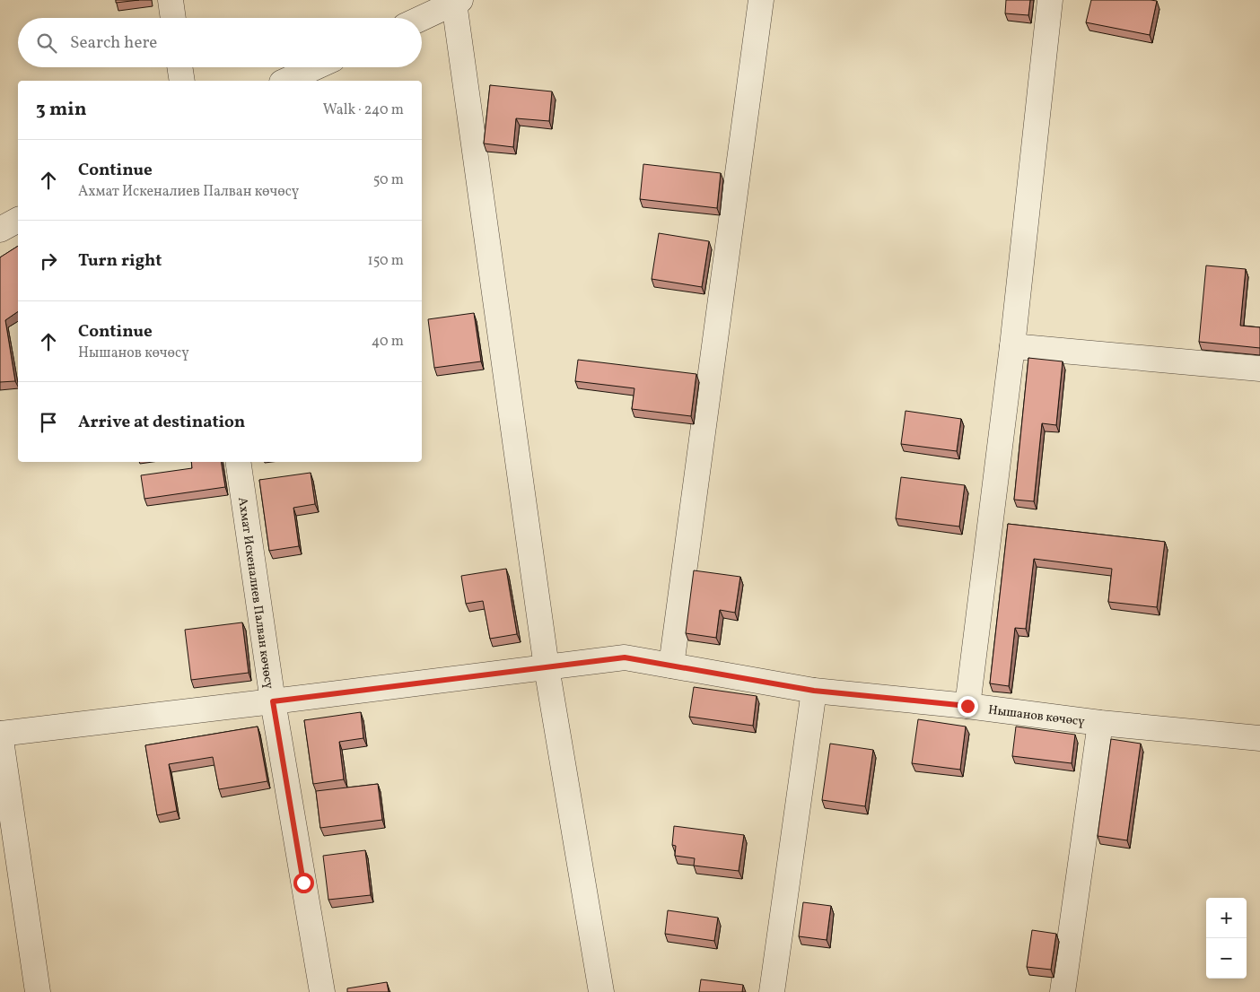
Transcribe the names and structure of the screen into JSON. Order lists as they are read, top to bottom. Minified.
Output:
{"streets":{"street":["Ахмат Искеналиев Палван көчөсү","Нышанов көчөсү"]},"crossings":[["Ахмат Искеналиев Палван көчөсү","Нышанов көчөсү"]],"page":{"search":"Search here","heading":["3 min","Walk · 240 m"],"list":[["Continue","Ахмат Искеналиев Палван көчөсү","50 m"],["Turn right","150 m"],["Continue","Нышанов көчөсү","40 m"],"Arrive at destination"],"map_buttons":["+","−"]}}
